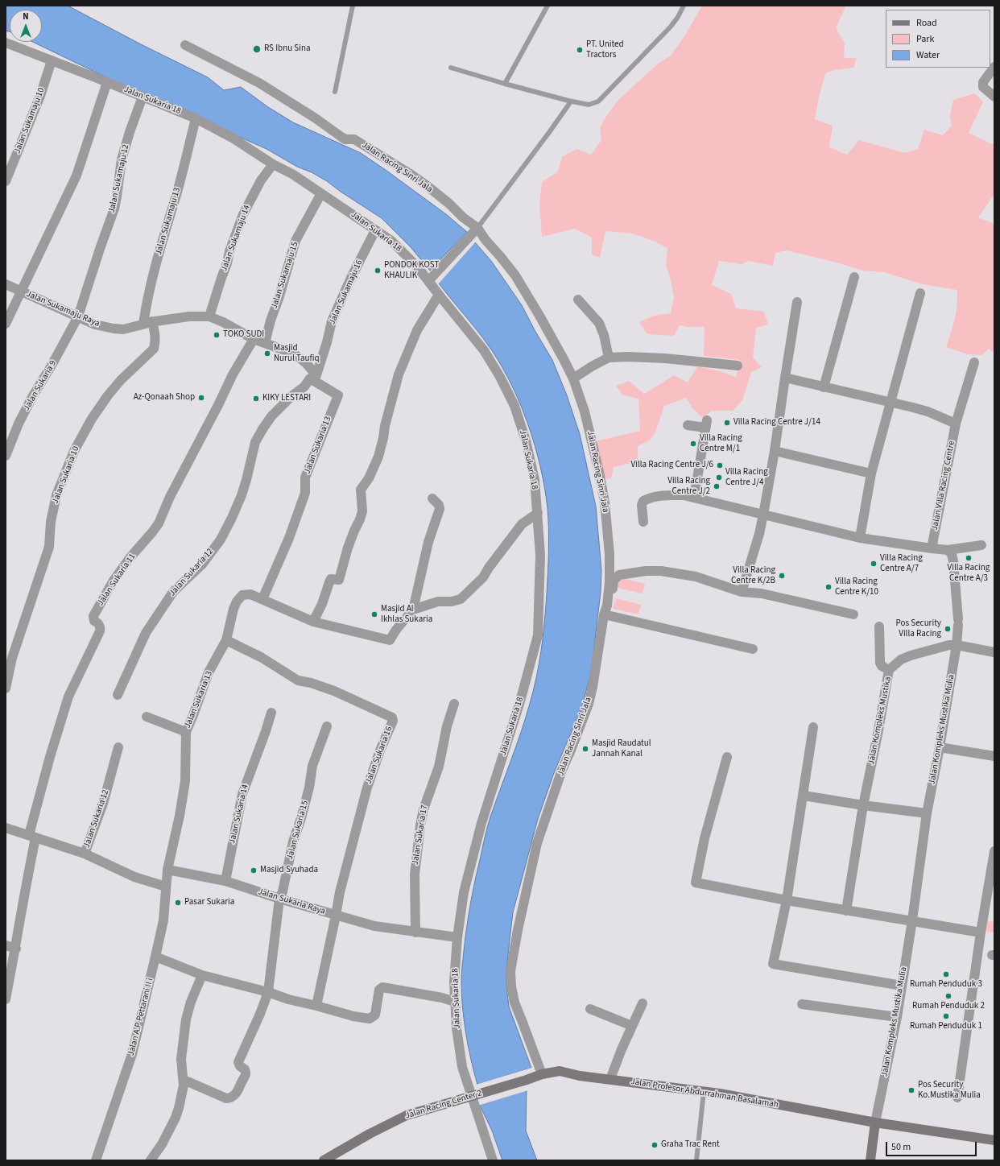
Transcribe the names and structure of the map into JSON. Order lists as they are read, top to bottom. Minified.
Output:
{"streets":{"street":["Jalan Sukaria 18","Jalan Sukamaju 10","Jalan Racing Sinri Jala","Jalan Sukamaju 12","Jalan Sukamaju 13","Jalan Sukamaju 14","Jalan Sukamaju 15","Jalan Sukamaju 16","Jalan Sukamaju Raya","Jalan Sukaria 9","Jalan Sukaria 13","Jalan Sukaria 10","Jalan Villa Racing Centre","Jalan Sukaria 12","Jalan Sukaria 11","Jalan Kompleks Mustika","Jalan Kompleks Mustika Mulia","Jalan Sukaria 16","Jalan Sukaria 14","Jalan Sukaria 15","Jalan Sukaria 17","Jalan Sukaria Raya","Jalan A.P Pettarani II i","Jalan Profesor Abdurrahman Basalamah","Jalan Racing Center 2"]},"crossings":[["Jalan Sukaria 18","Jalan Sukamaju 10"],["Jalan Sukaria 18","Jalan Sukamaju 12"],["Jalan Sukaria 18","Jalan Sukamaju 13"],["Jalan Sukaria 18","Jalan Sukamaju 14"],["Jalan Sukaria 18","Jalan Sukamaju 15"],["Jalan Sukaria 18","Jalan Sukamaju 16"],["Jalan Sukaria 18","Jalan Sukaria Raya"],["Jalan Sukaria 18","Jalan Racing Center 2"],["Jalan Racing Sinri Jala","Jalan Profesor Abdurrahman Basalamah"],["Jalan Racing Sinri Jala","Jalan Racing Center 2"],["Jalan Sukamaju 12","Jalan Sukamaju Raya"],["Jalan Sukamaju 12","Jalan Sukaria 9"],["Jalan Sukamaju 13","Jalan Sukamaju Raya"],["Jalan Sukamaju 13","Jalan Sukaria 10"],["Jalan Sukamaju 14","Jalan Sukamaju Raya"],["Jalan Sukamaju 15","Jalan Sukamaju Raya"],["Jalan Sukamaju 16","Jalan Sukamaju Raya"],["Jalan Sukamaju 16","Jalan Sukaria 13"],["Jalan Sukamaju 16","Jalan Sukaria 12"],["Jalan Sukamaju Raya","Jalan Sukaria 9"],["Jalan Sukamaju Raya","Jalan Sukaria 13"],["Jalan Sukamaju Raya","Jalan Sukaria 10"],["Jalan Sukamaju Raya","Jalan Sukaria 12"],["Jalan Sukamaju Raya","Jalan Sukaria 11"],["Jalan Sukaria 13","Jalan Sukaria 12"],["Jalan Sukaria 13","Jalan Sukaria 16"],["Jalan Sukaria 13","Jalan Sukaria Raya"],["Jalan Sukaria 13","Jalan A.P Pettarani II i"],["Jalan Kompleks Mustika","Jalan Kompleks Mustika Mulia"],["Jalan Kompleks Mustika Mulia","Jalan Profesor Abdurrahman Basalamah"],["Jalan Sukaria 16","Jalan Sukaria Raya"],["Jalan Sukaria 14","Jalan Sukaria Raya"],["Jalan Sukaria 15","Jalan Sukaria Raya"],["Jalan Sukaria 17","Jalan Sukaria Raya"],["Jalan Sukaria Raya","Jalan A.P Pettarani II i"],["Jalan Profesor Abdurrahman Basalamah","Jalan Racing Center 2"]],"places":["RS Ibnu Sina","PT. United Tractors","PONDOK KOST KHAULIK","TOKO SUDI","Masjid Nurul Taufiq","Az-Qonaah Shop","KIKY LESTARI","Villa Racing Centre J/14","Villa Racing Centre M/1","Villa Racing Centre J/6","Villa Racing Centre J/4","Villa Racing Centre J/2","Villa Racing Centre A/3","Villa Racing Centre A/7","Villa Racing Centre K/2B","Villa Racing Centre K/10","Masjid Al Ikhlas Sukaria","Pos Security Villa Racing","Masjid Raudatul Jannah Kanal","Masjid Syuhada","Pasar Sukaria","Rumah Penduduk 3","Rumah Penduduk 2","Rumah Penduduk 1","Pos Security Ko.Mustika Mulia","Graha Trac Rent"],"legend":["Road","Park","Water"],"scale_bar":"50 m","north":"top"}
